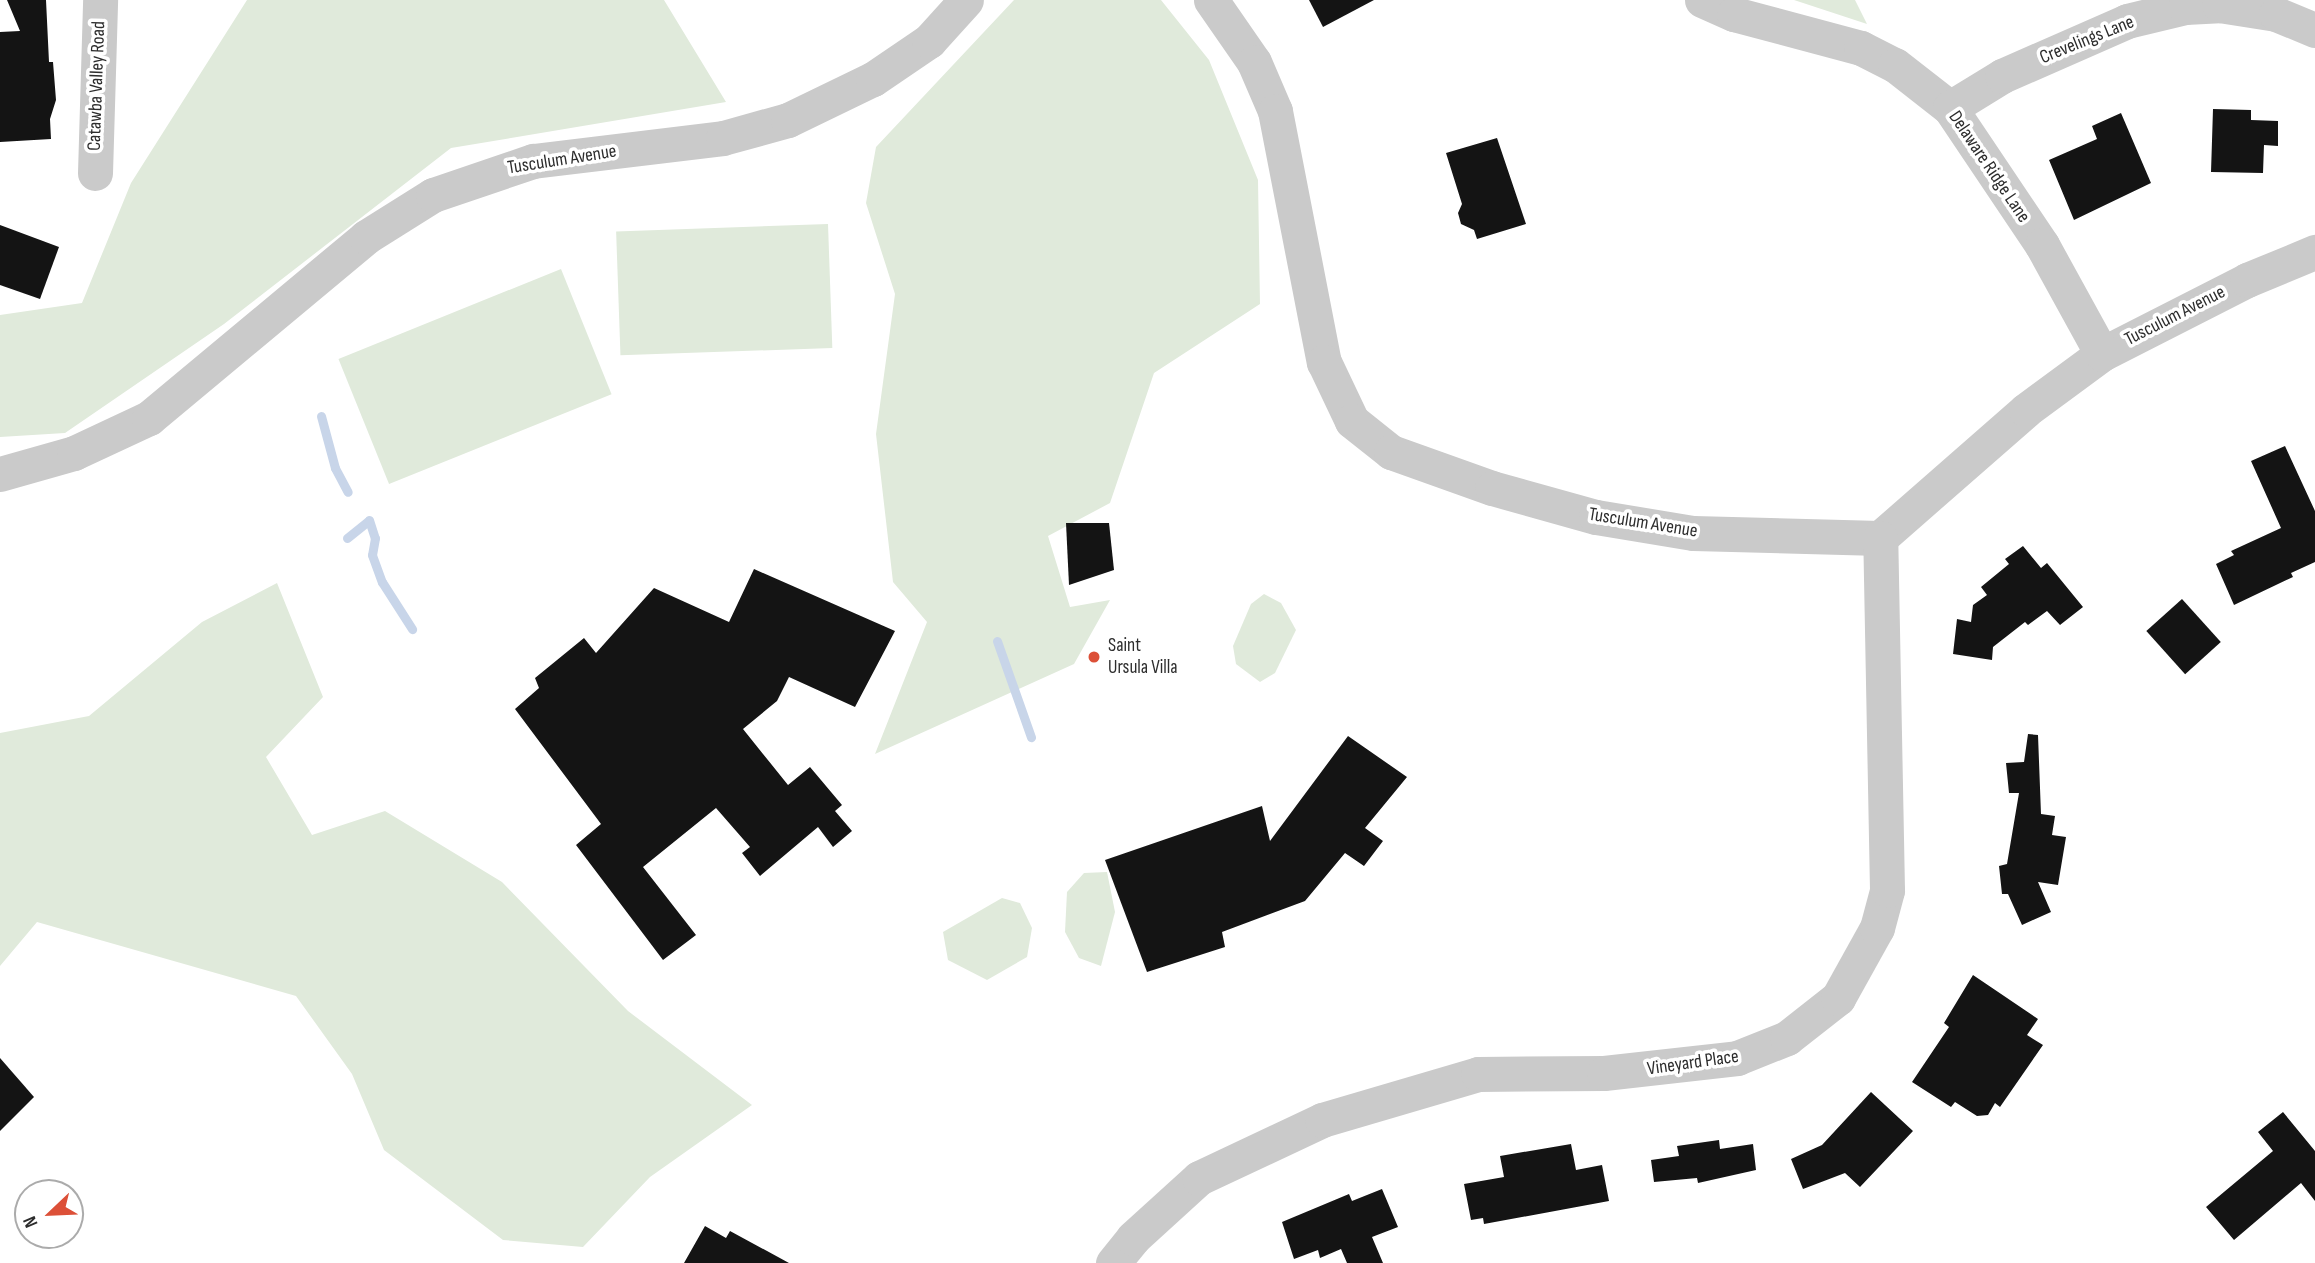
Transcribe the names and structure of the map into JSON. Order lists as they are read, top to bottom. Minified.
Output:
{"streets":{"street":["Crevelings Lane","Catawba Valley Road","Tusculum Avenue","Delaware Ridge Lane","Vineyard Place"]},"crossings":[["Crevelings Lane","Delaware Ridge Lane"],["Tusculum Avenue","Delaware Ridge Lane"],["Tusculum Avenue","Vineyard Place"]],"places":["Saint Ursula Villa"],"north":"bottom left"}
